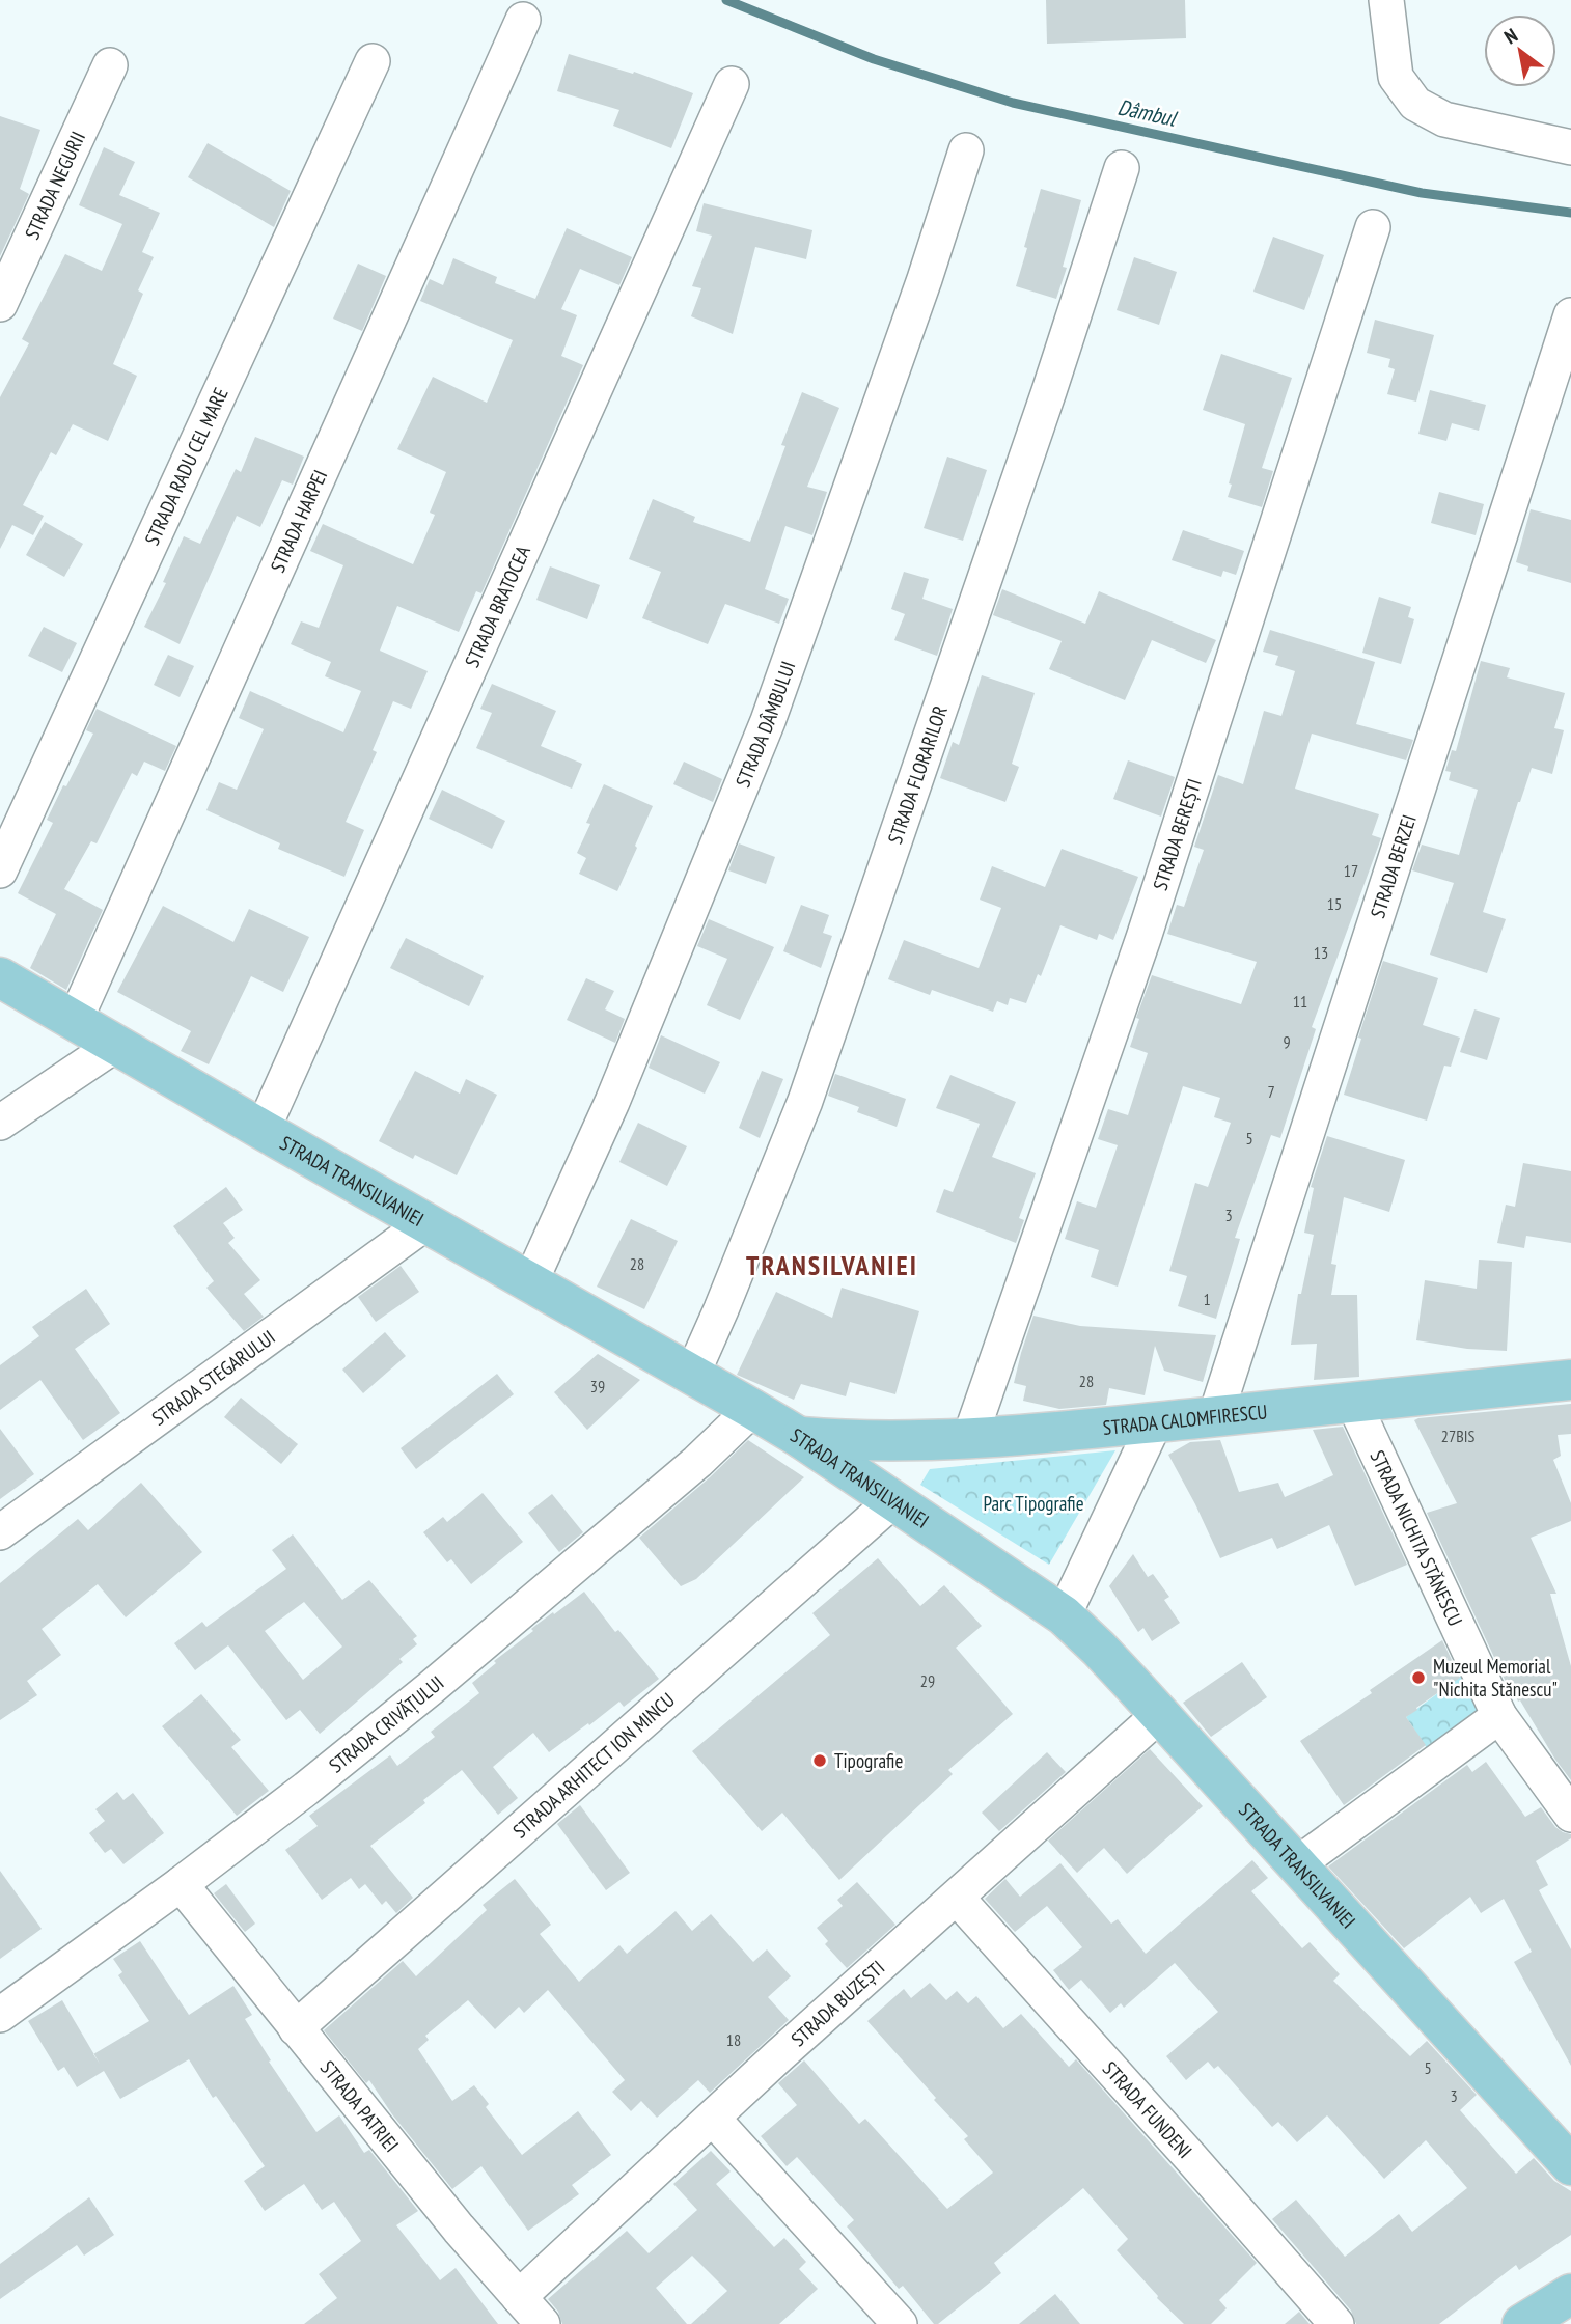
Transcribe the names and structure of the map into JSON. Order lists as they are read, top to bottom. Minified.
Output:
{"streets":{"main road":["STRADA TRANSILVANIEI","STRADA CALOMFIRESCU"],"street":["STRADA NEGURII","STRADA RADU CEL MARE","STRADA HARPEI","STRADA BRATOCEA","STRADA DÂMBULUI","STRADA FLORARILOR","STRADA BEREȘTI","STRADA BERZEI","STRADA STEGARULUI","STRADA NICHITA STĂNESCU","STRADA CRIVĂȚULUI","STRADA ARHITECT ION MINCU","STRADA BUZEȘTI","STRADA PATRIEI","STRADA FUNDENI"]},"crossings":[["STRADA HARPEI","STRADA TRANSILVANIEI"],["STRADA BRATOCEA","STRADA TRANSILVANIEI"],["STRADA DÂMBULUI","STRADA TRANSILVANIEI"],["STRADA FLORARILOR","STRADA TRANSILVANIEI"],["STRADA BEREȘTI","STRADA CALOMFIRESCU"],["STRADA BERZEI","STRADA CALOMFIRESCU"],["STRADA TRANSILVANIEI","STRADA STEGARULUI"],["STRADA TRANSILVANIEI","STRADA CALOMFIRESCU"],["STRADA TRANSILVANIEI","STRADA CRIVĂȚULUI"],["STRADA TRANSILVANIEI","STRADA ARHITECT ION MINCU"],["STRADA TRANSILVANIEI","STRADA BUZEȘTI"],["STRADA CALOMFIRESCU","STRADA NICHITA STĂNESCU"],["STRADA CRIVĂȚULUI","STRADA PATRIEI"],["STRADA ARHITECT ION MINCU","STRADA PATRIEI"],["STRADA BUZEȘTI","STRADA PATRIEI"],["STRADA BUZEȘTI","STRADA FUNDENI"]],"districts":["TRANSILVANIEI"],"water":["Dâmbul"],"parks":["Parc Tipografie"],"places":["Muzeul Memorial \"Nichita Stănescu\"","Tipografie"],"house_numbers":["17","15","13","11","9","7","5","3","28","1","28","39","27BIS","29","18","5","3"],"north":"top left"}
